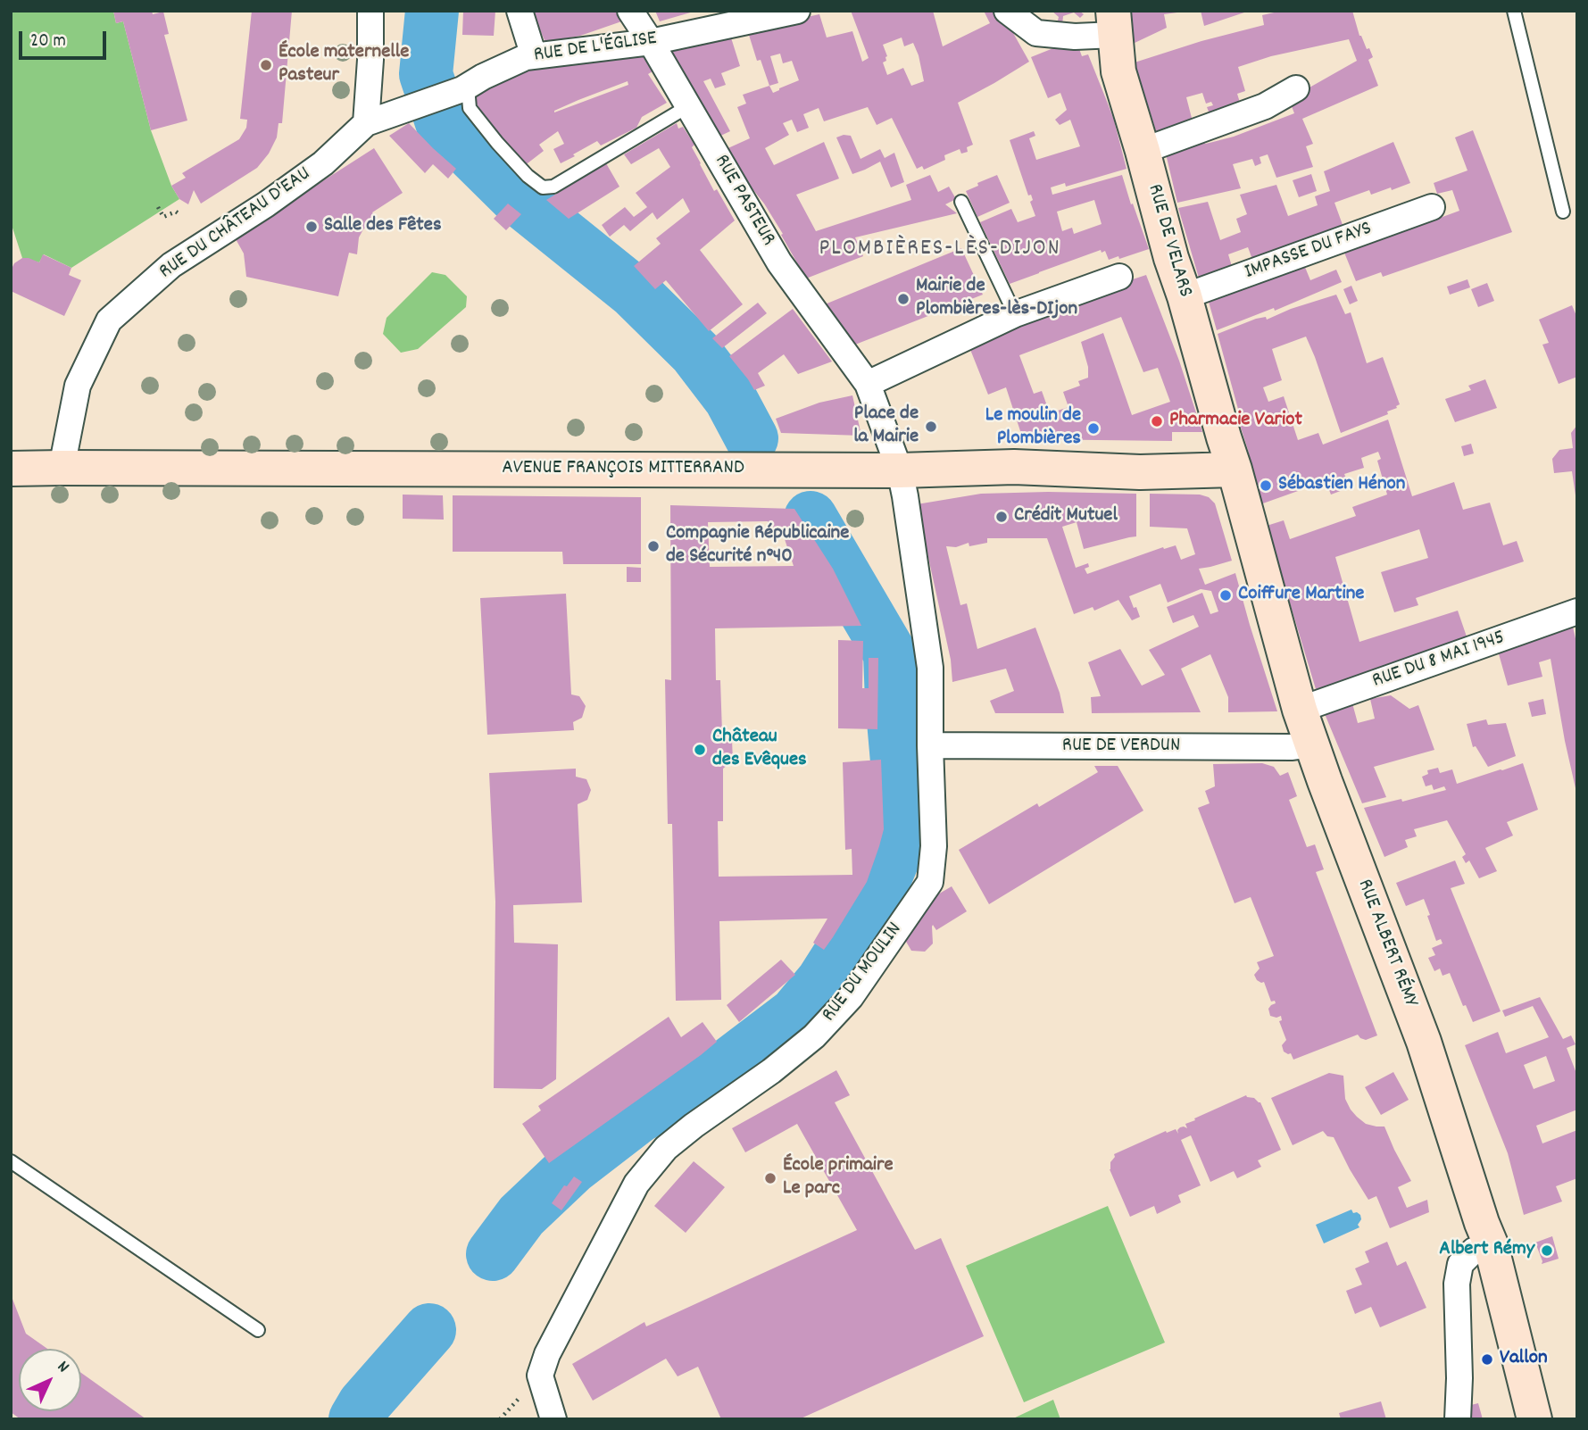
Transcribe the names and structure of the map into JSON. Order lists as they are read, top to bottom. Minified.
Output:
{"streets":{"main road":["RUE DE VELARS","AVENUE FRANÇOIS MITTERRAND","RUE ALBERT RÉMY"],"street":["RUE DE L'ÉGLISE","RUE PASTEUR","RUE DU CHÂTEAU D'EAU","IMPASSE DU FAYS","RUE DU 8 MAI 1945","RUE DE VERDUN","RUE DU MOULIN"]},"crossings":[["RUE DE L'ÉGLISE","RUE PASTEUR"],["RUE DE L'ÉGLISE","RUE DU CHÂTEAU D'EAU"],["RUE DU CHÂTEAU D'EAU","AVENUE FRANÇOIS MITTERRAND"],["RUE DE VELARS","IMPASSE DU FAYS"],["RUE DE VELARS","AVENUE FRANÇOIS MITTERRAND"],["RUE DE VELARS","RUE ALBERT RÉMY"],["AVENUE FRANÇOIS MITTERRAND","RUE ALBERT RÉMY"],["AVENUE FRANÇOIS MITTERRAND","RUE DU MOULIN"],["RUE DU 8 MAI 1945","RUE ALBERT RÉMY"],["RUE DE VERDUN","RUE ALBERT RÉMY"],["RUE DE VERDUN","RUE DU MOULIN"]],"districts":["PLOMBIÈRES-LÈS-DIJON"],"places":["École maternelle Pasteur","Salle des Fêtes","Mairie de Plombières-lès-DIjon","Pharmacie Variot","Place de la Mairie","Le moulin de Plombières","Sébastien Hénon","Crédit Mutuel","Compagnie Républicaine de Sécurité n°40","Coiffure Martine","Château des Evêques","École primaire Le parc","Albert Rémy","Vallon"],"scale_bar":"20 m","north":"top right"}
